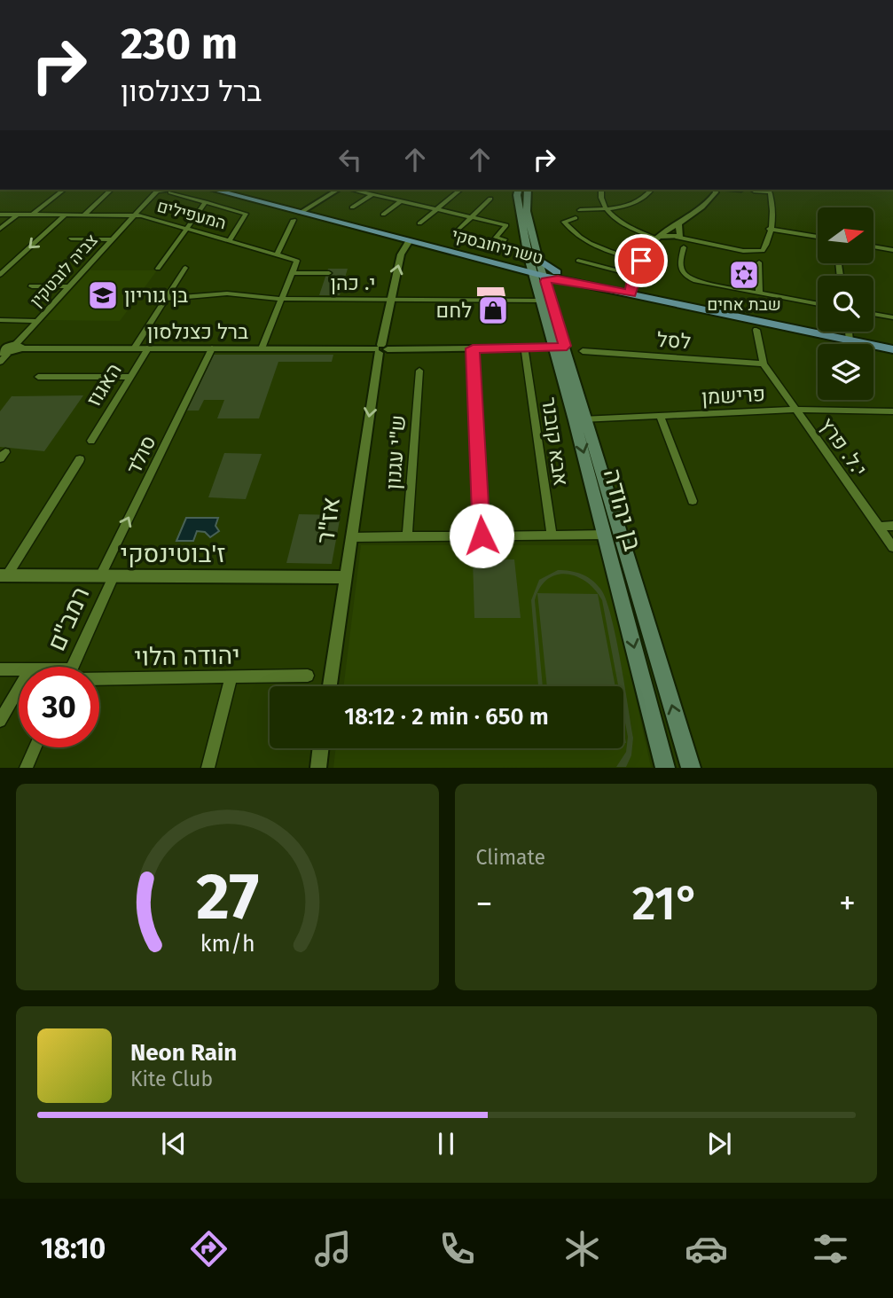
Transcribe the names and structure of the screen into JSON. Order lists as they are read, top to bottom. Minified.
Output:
{"streets":{"main road":["טשרניחובסקי","בן יהודה"],"street":["המעפילים","צביה לובטקין","י. כהן","ברל כצנלסון","לסל","האגוז","פרישמן","אבא קובנר","י.ל. פרץ","ש\"י עגנון","סולד","אז\"ר","ז'בוטינסקי","רמב\"ם","יהודה הלוי"]},"crossings":[["המעפילים","צביה לובטקין"],["טשרניחובסקי","אז\"ר"],["צביה לובטקין","ברל כצנלסון"],["י. כהן","בן יהודה"],["י. כהן","אז\"ר"],["ברל כצנלסון","האגוז"],["ברל כצנלסון","סולד"],["ברל כצנלסון","בן יהודה"],["ברל כצנלסון","אז\"ר"],["לסל","י.ל. פרץ"],["פרישמן","י.ל. פרץ"],["פרישמן","בן יהודה"],["סולד","ז'בוטינסקי"],["סולד","רמב\"ם"],["אז\"ר","ז'בוטינסקי"],["ז'בוטינסקי","רמב\"ם"]],"one_way":["סולד"],"places":{"synagogue":["שבת אחים"],"school or university":["בן גוריון"],"shop":["לחם"]},"north":"right","page":{"turn":["230 m","ברל כצנלסון"],"limit":"30","trip":"18:12 · 2 min · 650 m","tile":"Climate","heat":["−","21°","+"],"song":["Neon Rain","Kite Club"],"tabs":"18:10","gauge":["27","km/h"]}}
